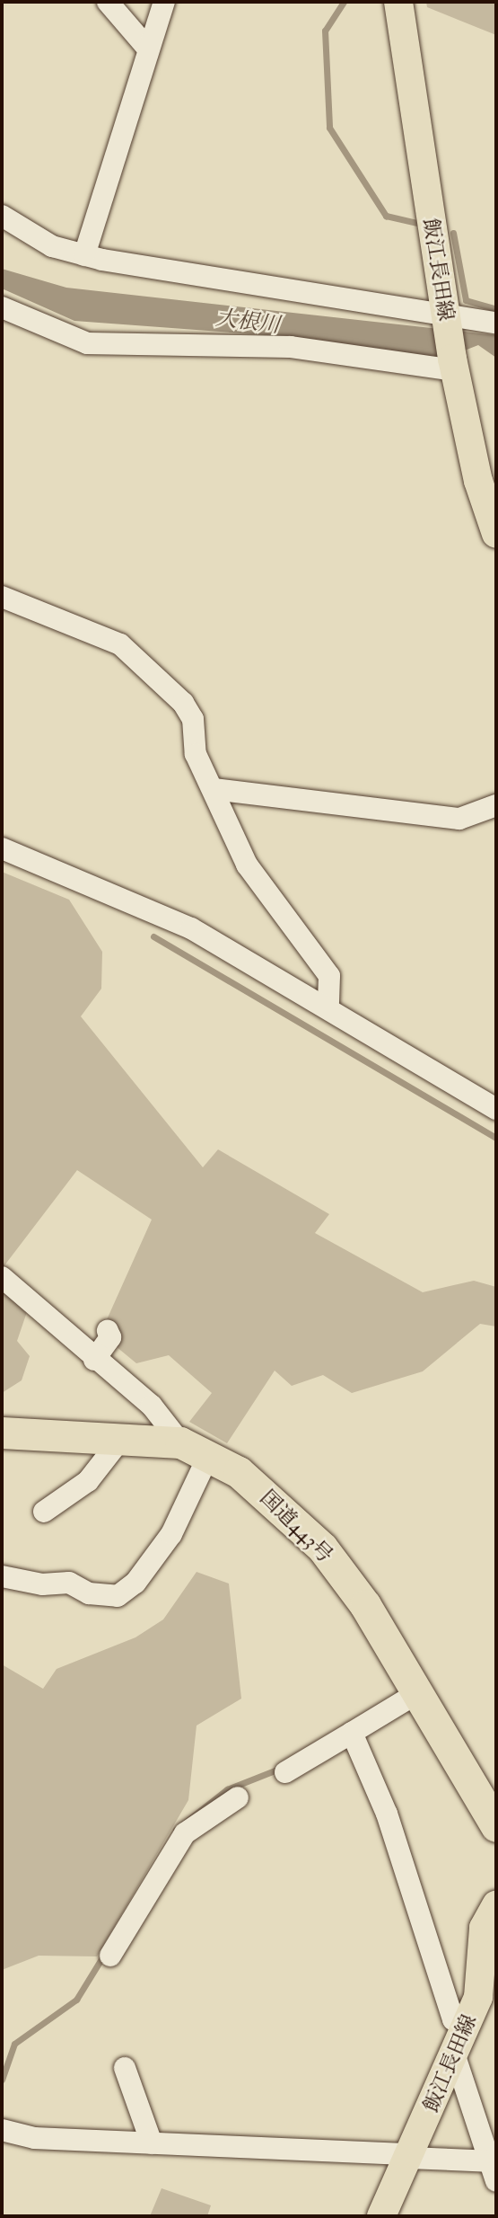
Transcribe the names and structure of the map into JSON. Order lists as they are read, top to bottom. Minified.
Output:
{"streets":{"highway":["国道443号"],"main road":["飯江長田線"]},"water":["大根川"]}
